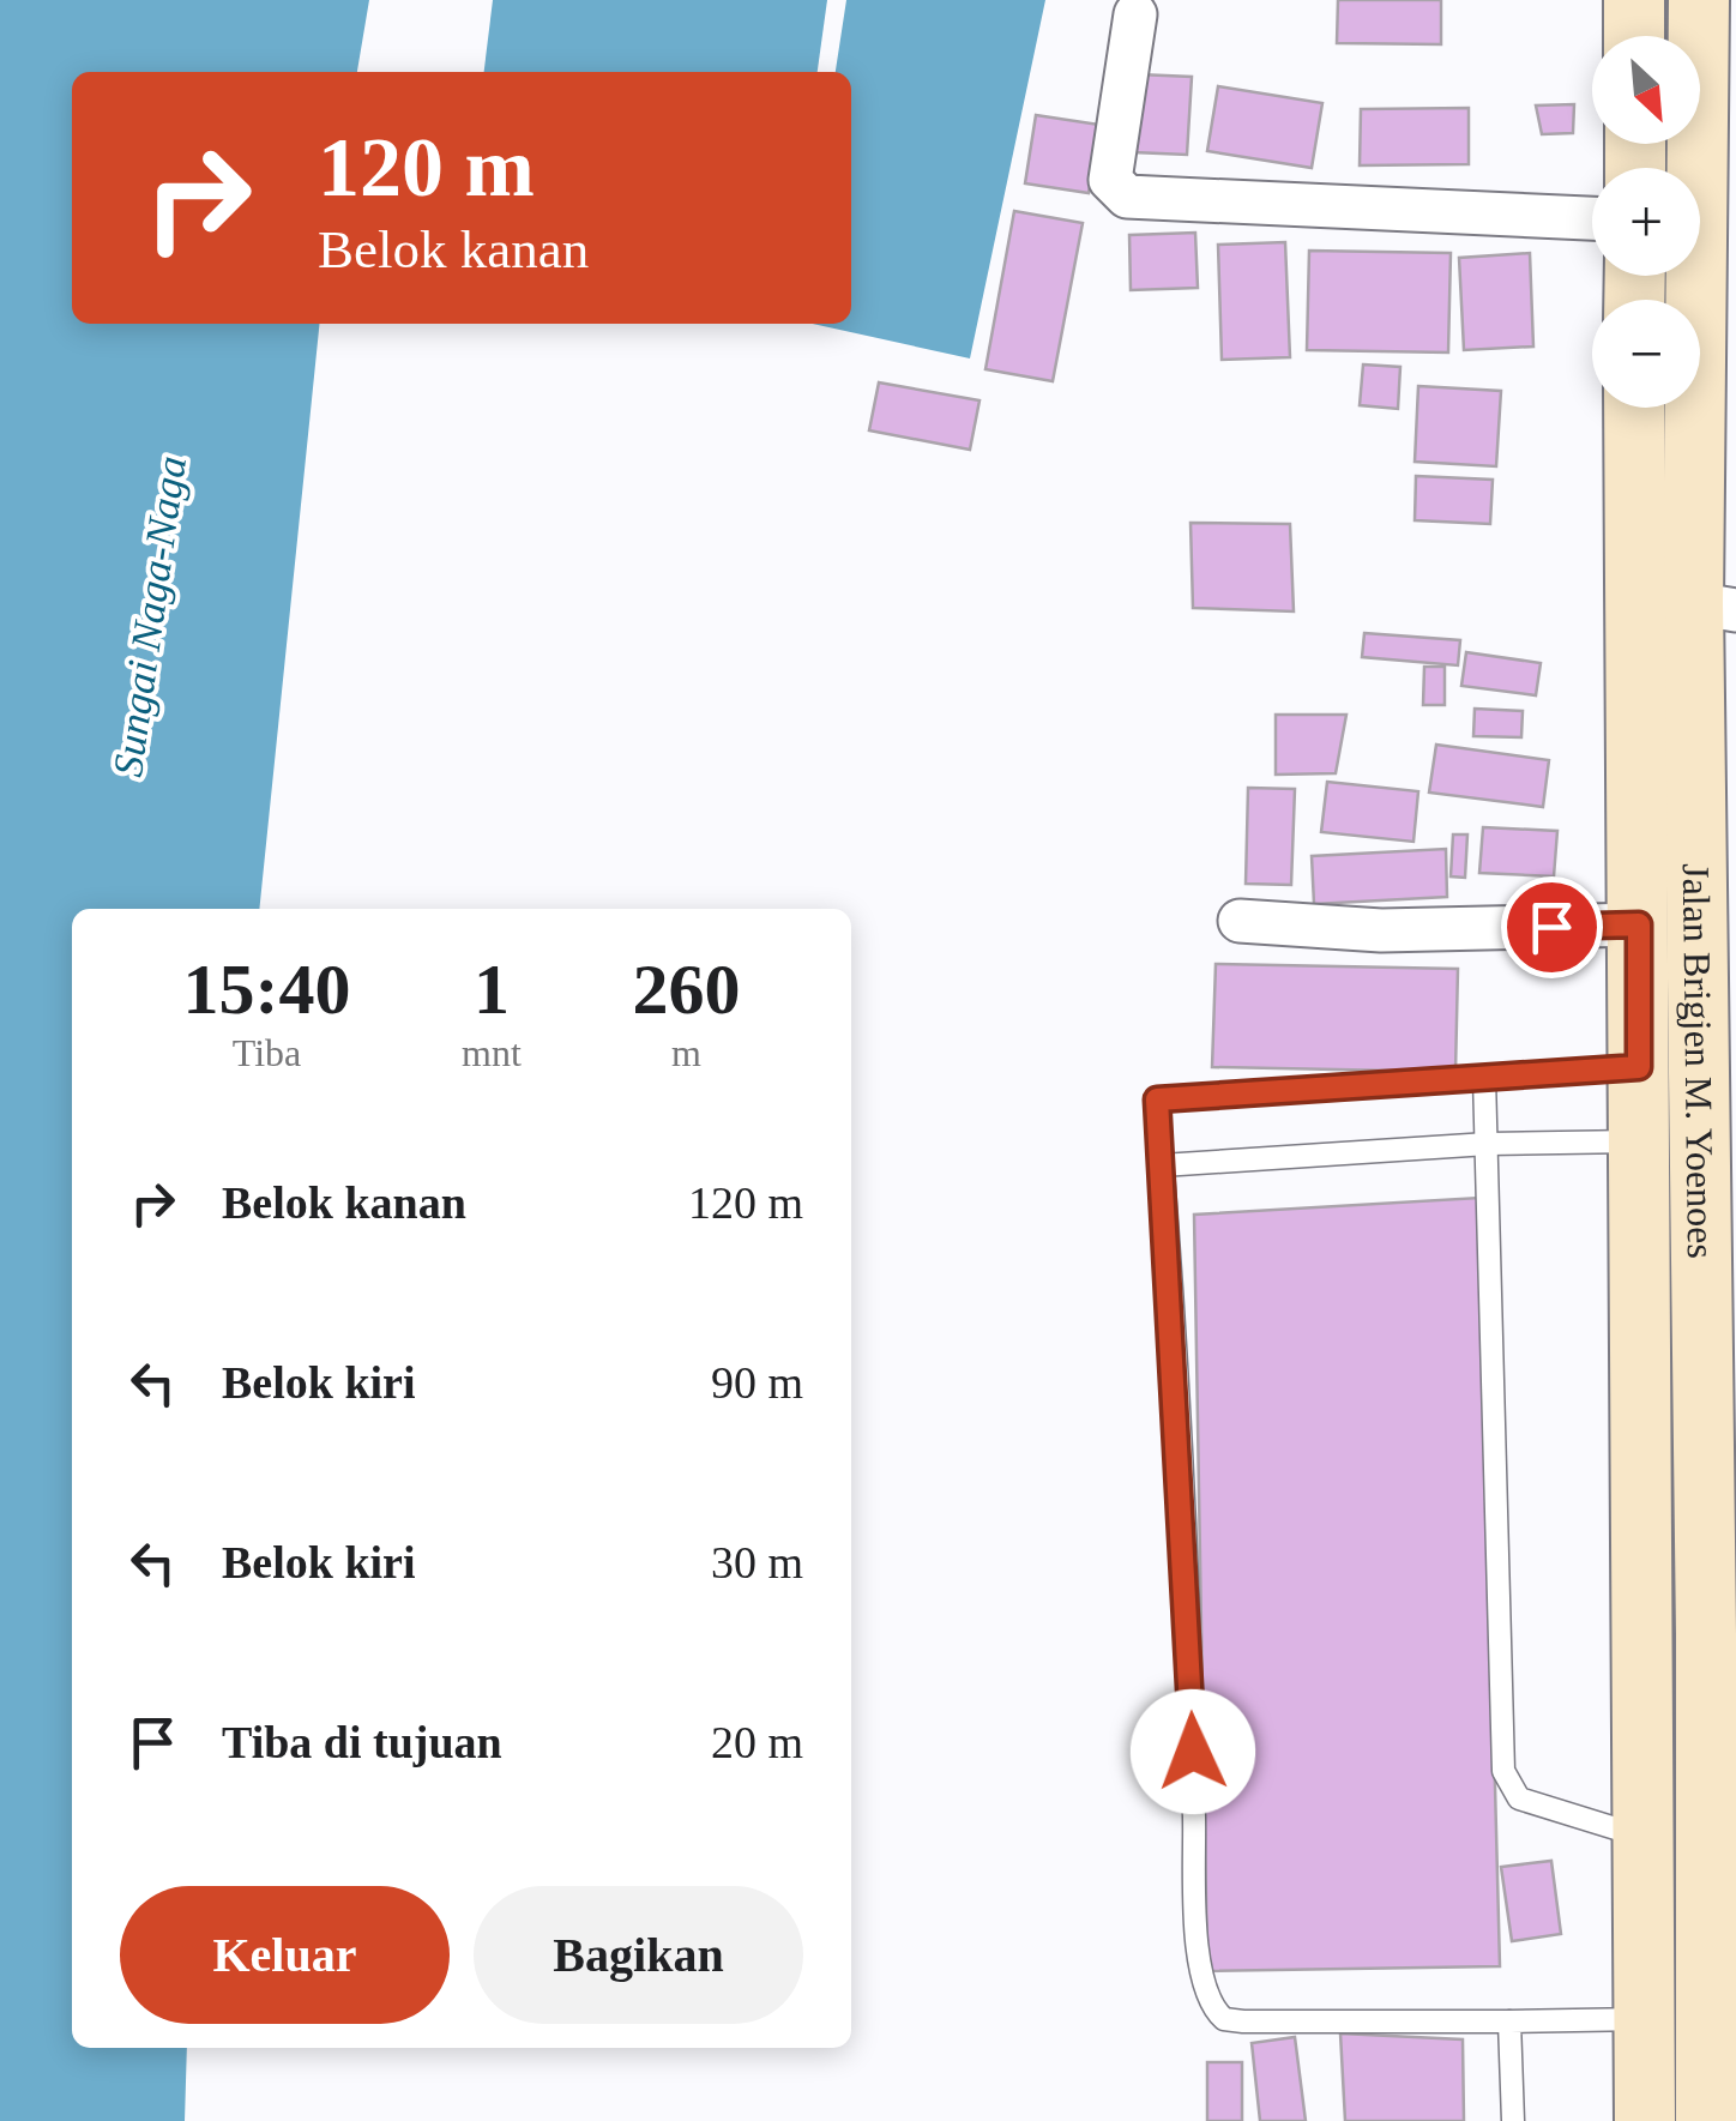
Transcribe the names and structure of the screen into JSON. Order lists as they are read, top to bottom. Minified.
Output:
{"streets":{"main road":["Jalan Brigjen M. Yoenoes"]},"water":["Sungai Naga-Naga"],"north":"bottom right","page":{"map_buttons":["+","−"],"turn":["120 m","Belok kanan"],"eta":["15:40","Tiba","1","mnt","260","m"],"list":[{"name":"Belok kanan","value":"120 m"},{"name":"Belok kiri","value":"90 m"},{"name":"Belok kiri","value":"30 m"},{"name":"Tiba di tujuan","value":"20 m"}],"buttons":["Keluar","Bagikan"]}}
